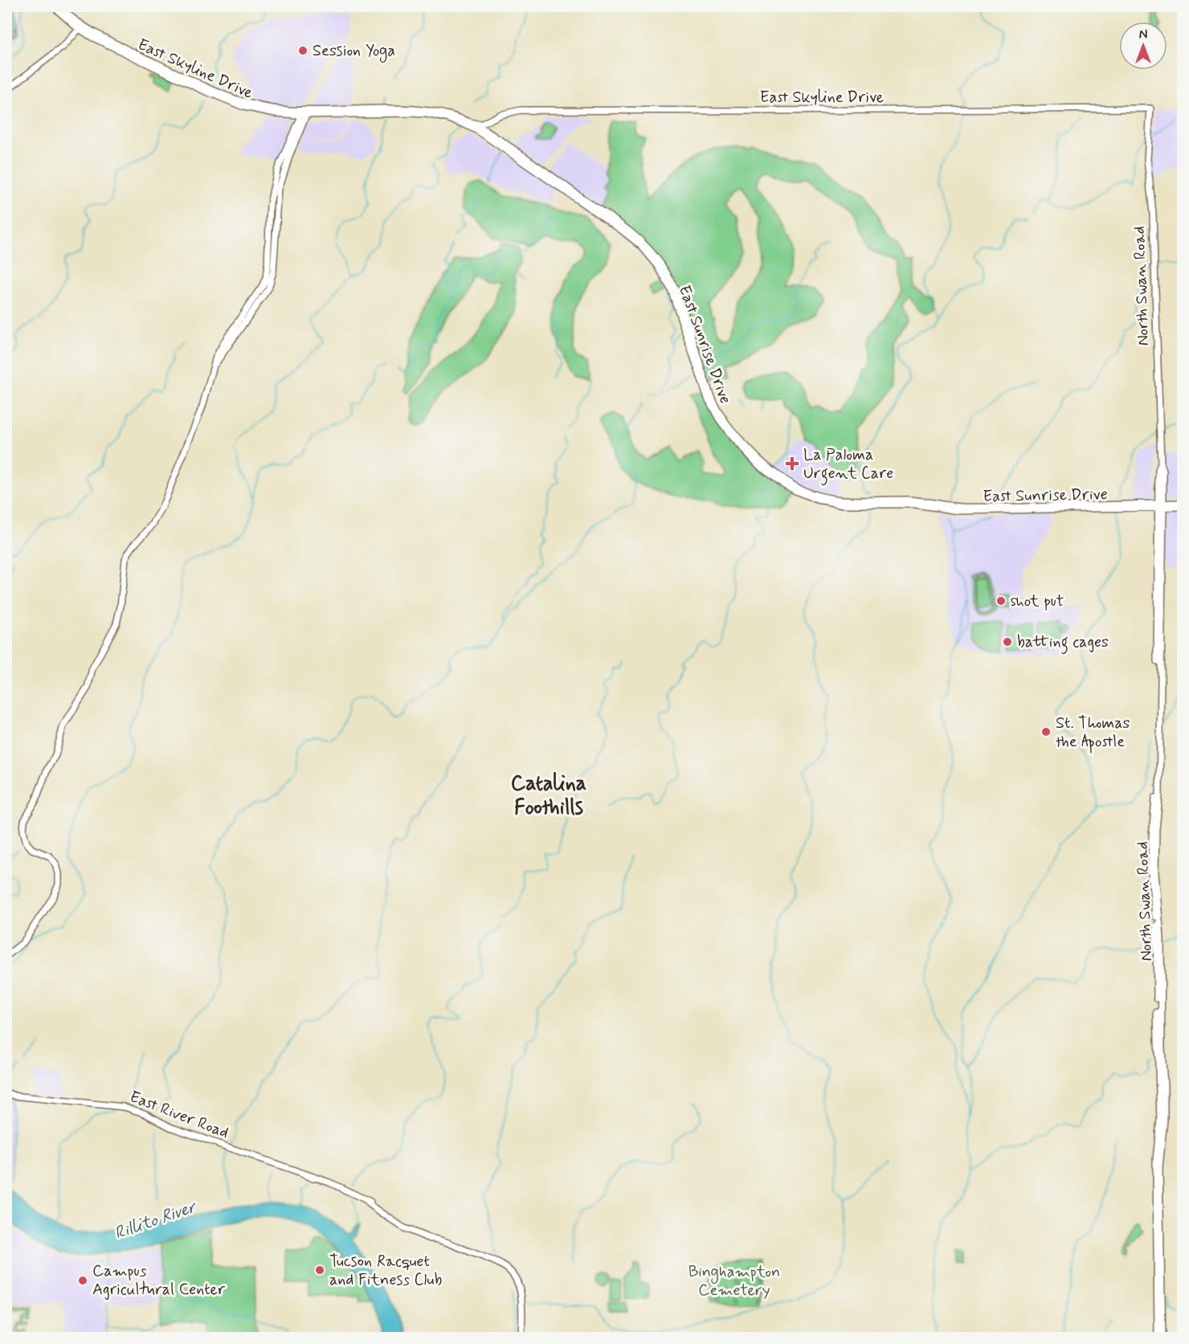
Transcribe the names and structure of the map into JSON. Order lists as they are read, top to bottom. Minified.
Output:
{"streets":{"main road":["East Skyline Drive","North Swan Road","East Sunrise Drive","East River Road"]},"crossings":[["East Skyline Drive","North Swan Road"],["East Skyline Drive","East Sunrise Drive"],["North Swan Road","East Sunrise Drive"]],"districts":["Catalina Foothills"],"water":["Rillito River"],"parks":["Binghampton Cemetery"],"places":{"other":["Session Yoga","shot put","batting cages","St. Thomas the Apostle","Tucson Racquet and Fitness Club","Campus Agricultural Center"],"health":["La Paloma Urgent Care"]},"north":"top"}
